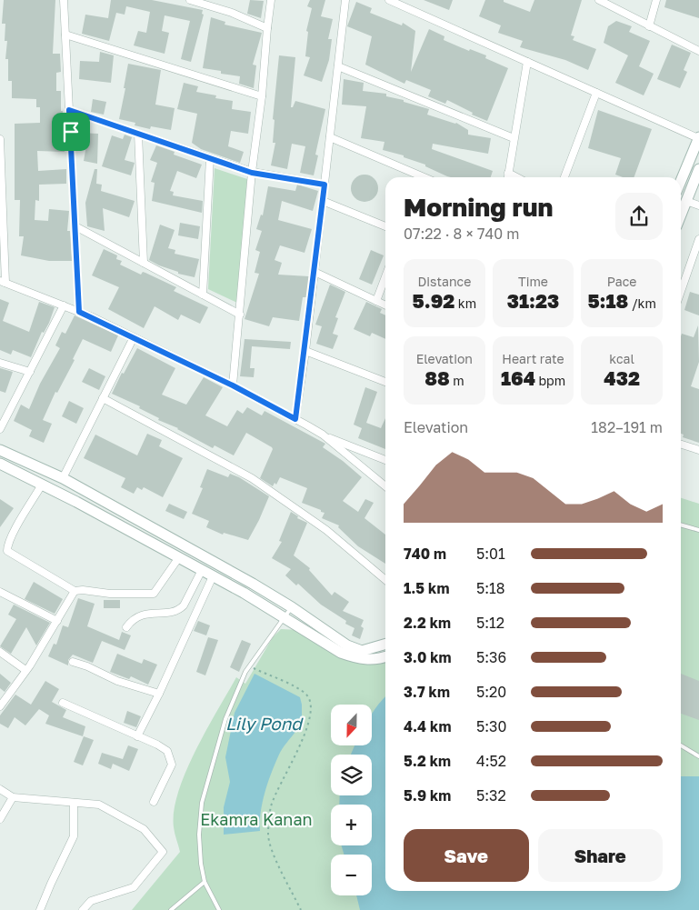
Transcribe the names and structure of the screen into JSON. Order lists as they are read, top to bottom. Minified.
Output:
{"water":["Lily Pond"],"parks":["Ekamra Kanan"],"north":"bottom","page":{"heading":["Morning run","07:22 · 8 × 740 m"],"stats":[["Distance","5.92 km"],["Time","31:23"],["Pace","5:18 /km"],["Elevation","88 m"],["Heart rate","164 bpm"],["kcal","432"]],"chart":["Elevation","182–191 m"],"list":[{"name":"740 m","note":"5:01"},{"name":"1.5 km","note":"5:18"},{"name":"2.2 km","note":"5:12"},{"name":"3.0 km","note":"5:36"},{"name":"3.7 km","note":"5:20"},{"name":"4.4 km","note":"5:30"},{"name":"5.2 km","note":"4:52"},{"name":"5.9 km","note":"5:32"}],"map_buttons":["+","−"],"buttons":["Save","Share"]}}
